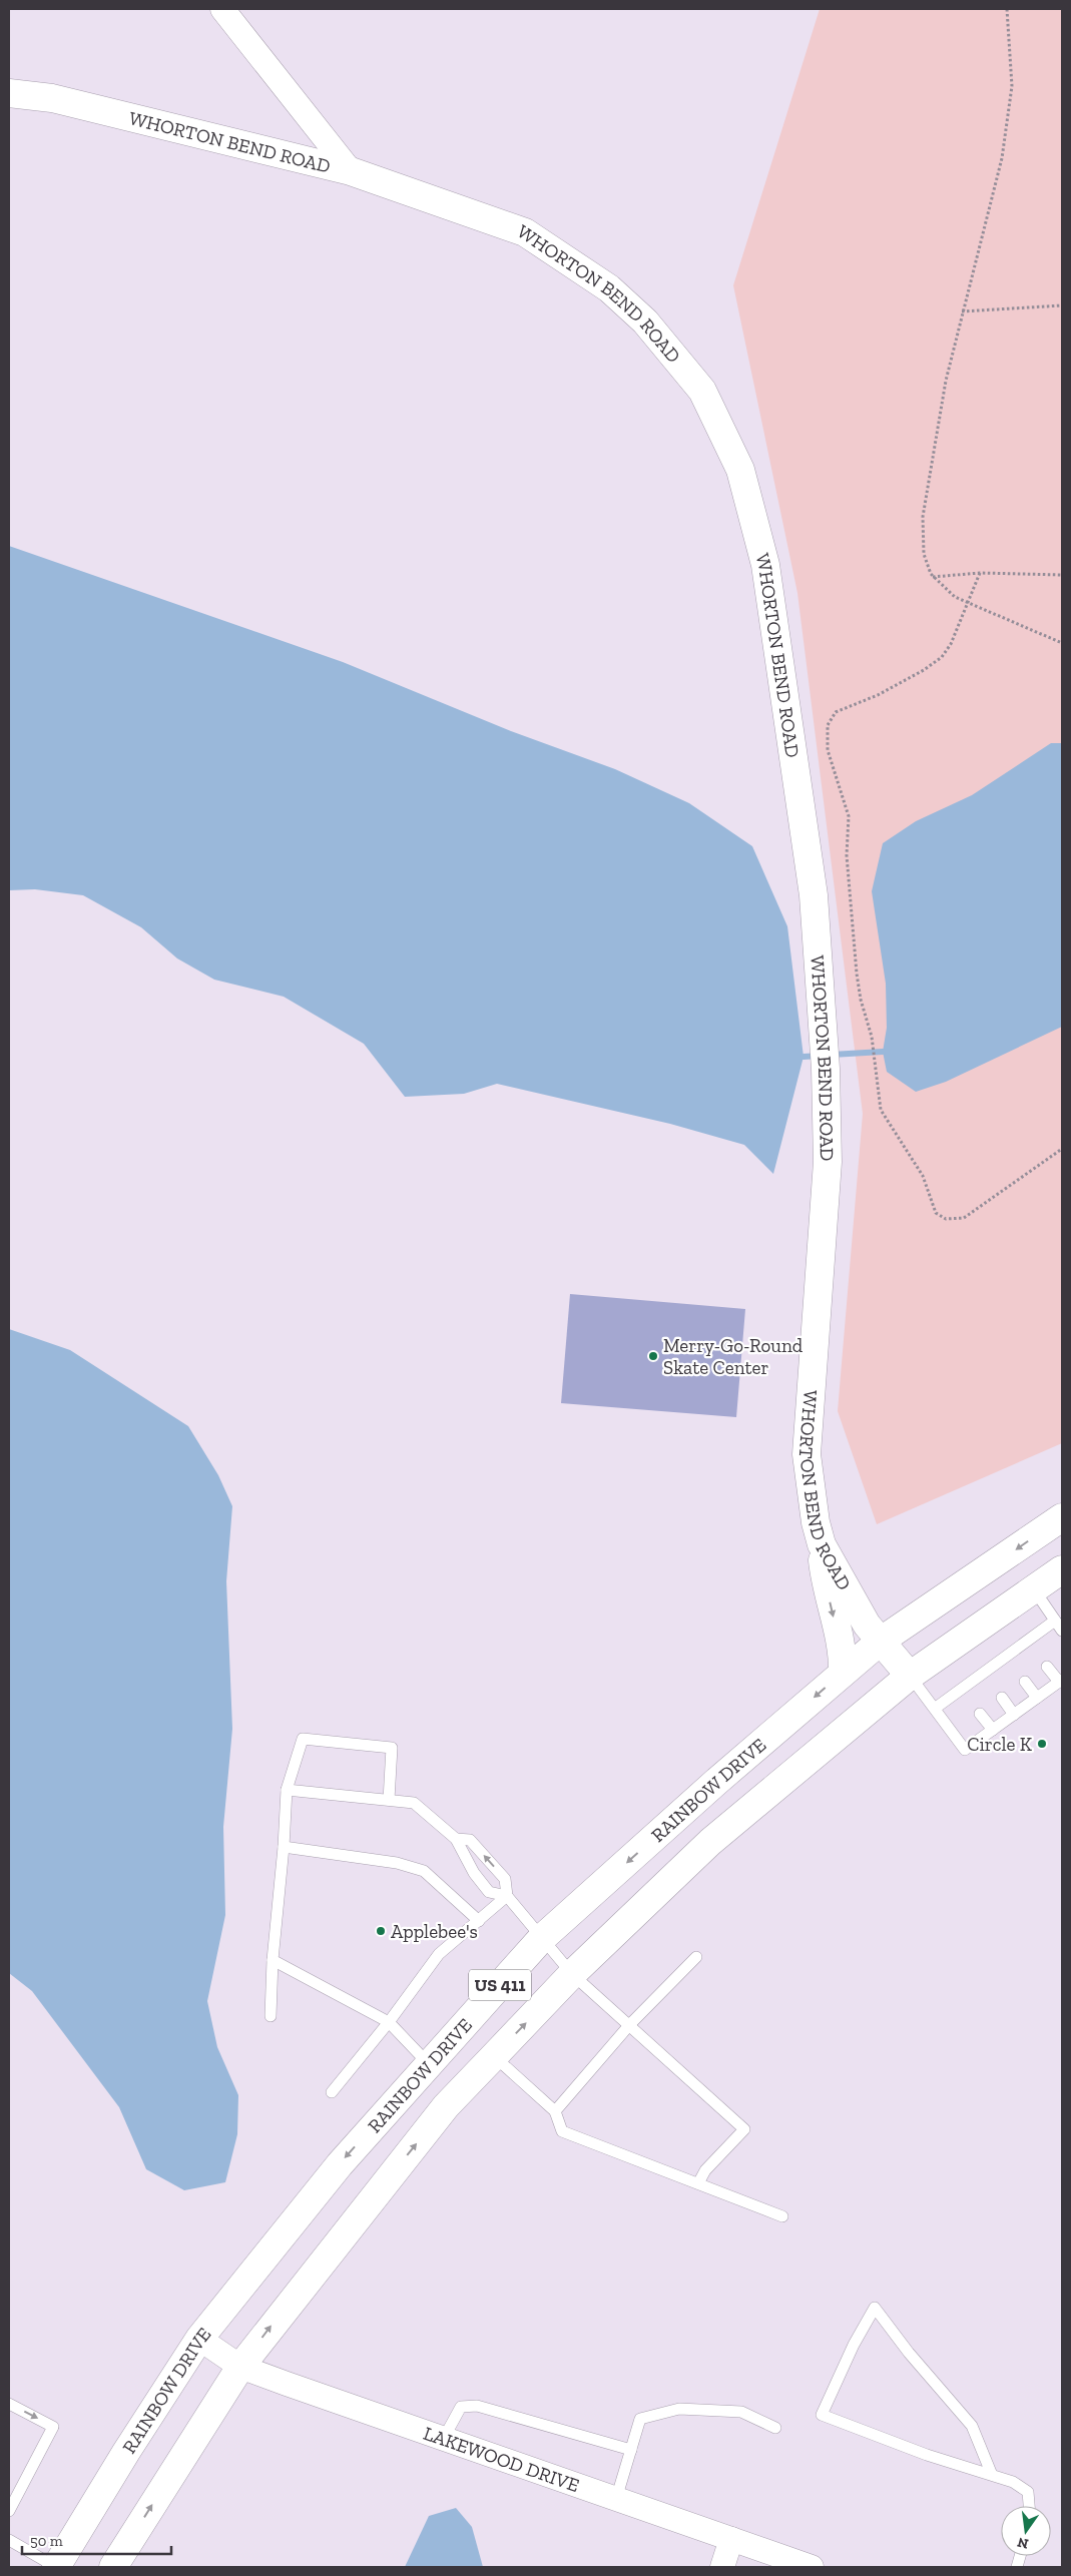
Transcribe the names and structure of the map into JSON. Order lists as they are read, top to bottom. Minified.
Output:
{"streets":{"main road":["WHORTON BEND ROAD","RAINBOW DRIVE","US 411"],"street":["LAKEWOOD DRIVE"]},"crossings":[["WHORTON BEND ROAD","RAINBOW DRIVE"],["WHORTON BEND ROAD","US 411"],["RAINBOW DRIVE","LAKEWOOD DRIVE"],["US 411","LAKEWOOD DRIVE"]],"places":["Merry-Go-Round Skate Center","Circle K","Applebee's"],"scale_bar":"50 m","north":"bottom"}
